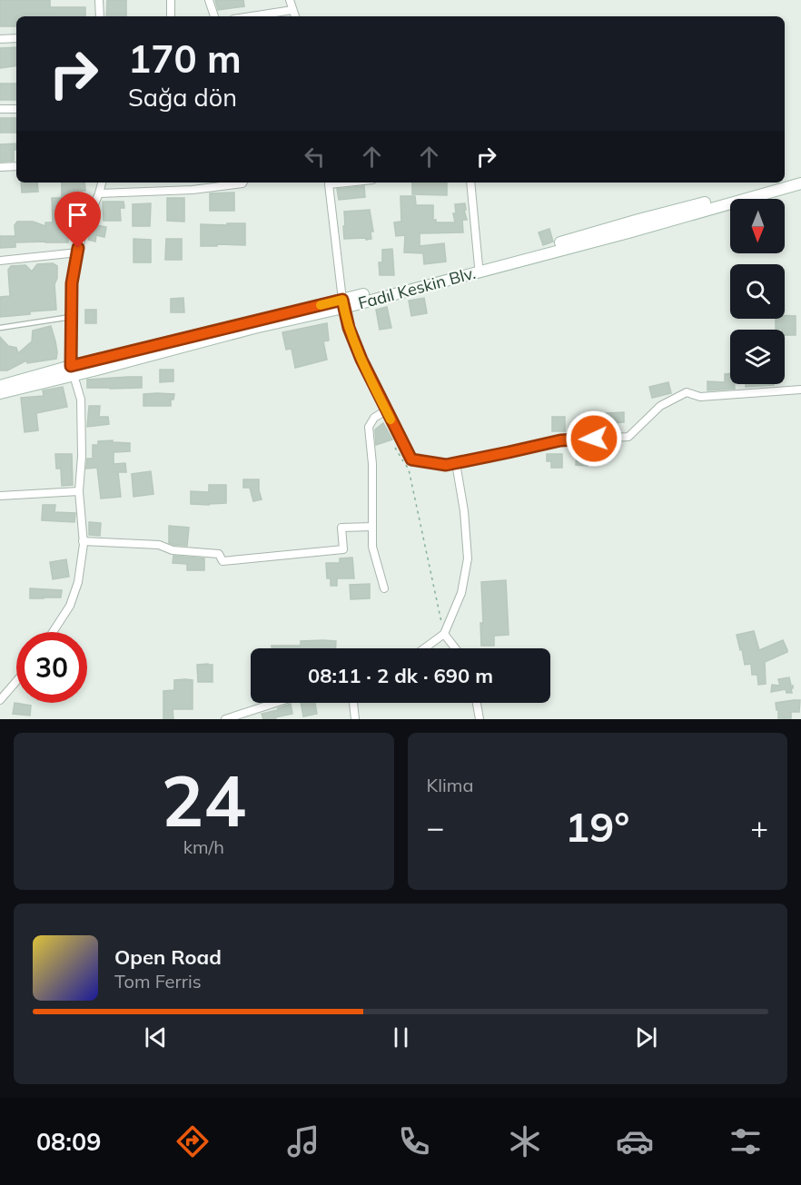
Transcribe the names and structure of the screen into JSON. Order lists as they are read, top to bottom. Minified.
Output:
{"streets":{"street":["Fadıl Keskin Blv."]},"north":"bottom","page":{"turn":["170 m","Sağa dön"],"limit":"30","trip":"08:11 · 2 dk · 690 m","tile":[["24","km/h"],"Klima"],"heat":["−","19°","+"],"song":["Open Road","Tom Ferris"],"tabs":"08:09"}}
